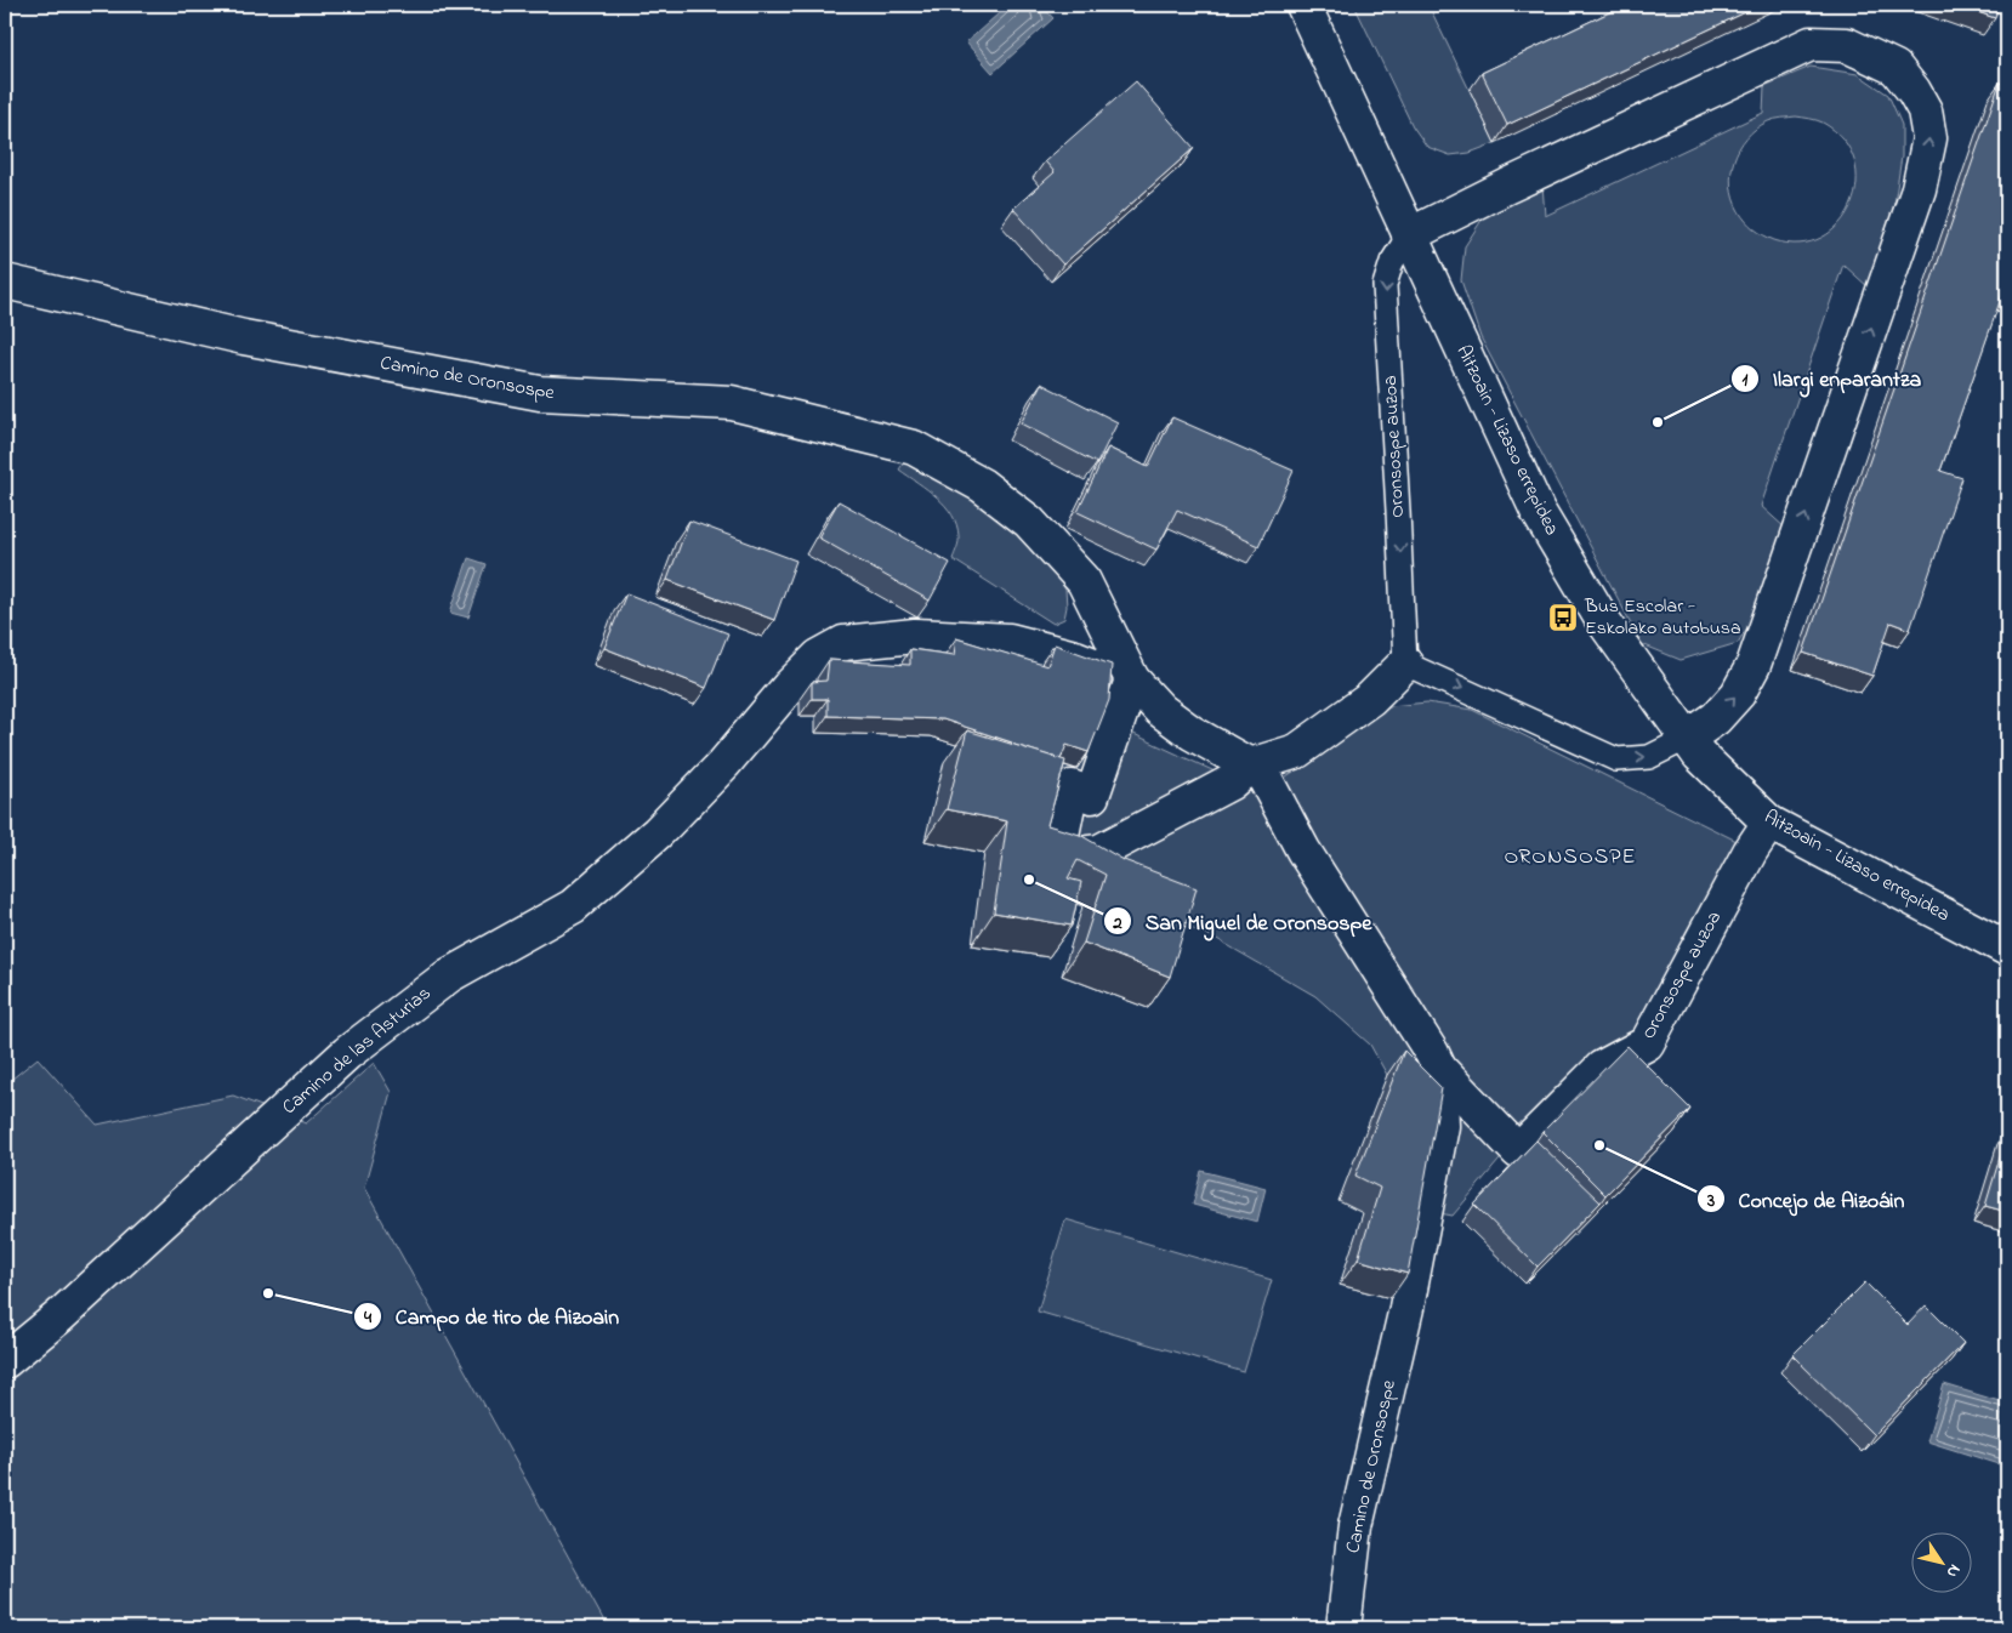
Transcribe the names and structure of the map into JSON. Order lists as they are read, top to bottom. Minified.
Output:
{"streets":{"street":["Camino de Oronsospe","Aitzoain - Lizaso errepidea","Oronsospe auzoa","Camino de las Asturias"]},"crossings":[["Camino de Oronsospe","Oronsospe auzoa"],["Aitzoain - Lizaso errepidea","Oronsospe auzoa"],["Oronsospe auzoa","Camino de las Asturias"]],"districts":["ORONSOSPE"],"places":{"other":["Ilargi enparantza","San Miguel de Oronsospe","Concejo de Aizoáin","Campo de tiro de Aizoain"],"bus stop":["Bus Escolar - Eskolako autobusa"]},"north":"bottom right"}
